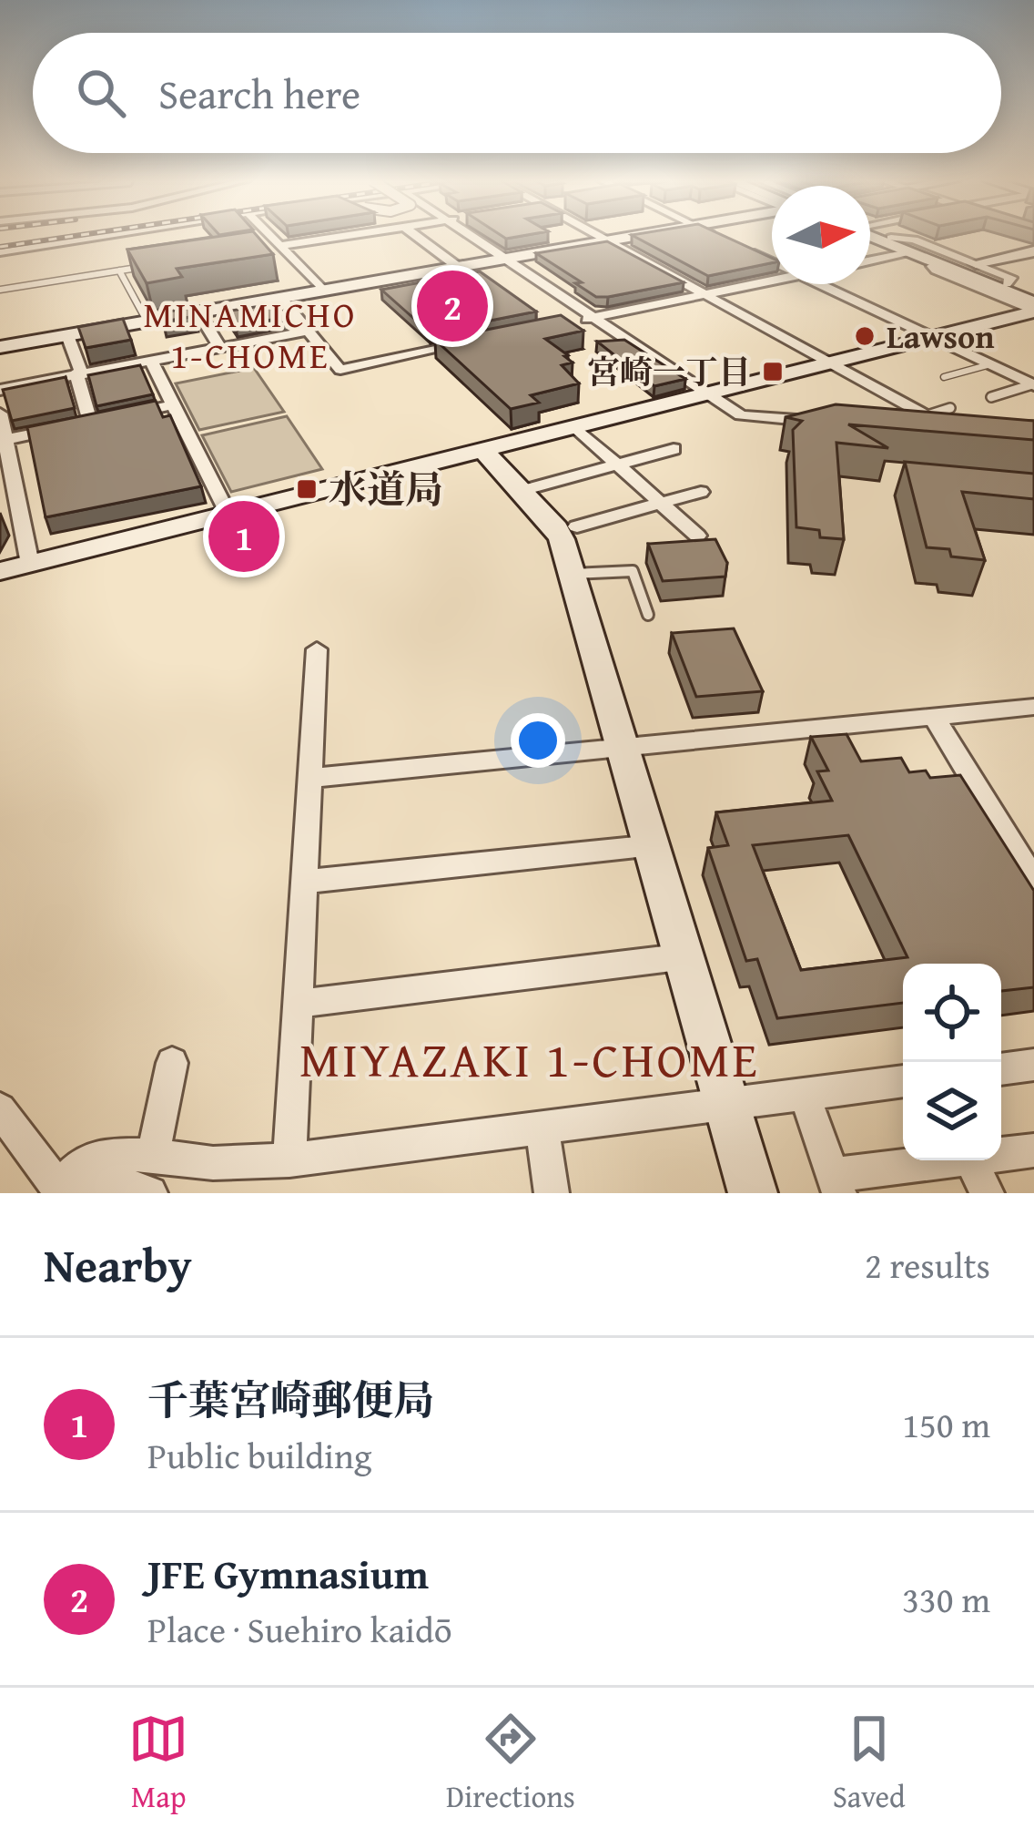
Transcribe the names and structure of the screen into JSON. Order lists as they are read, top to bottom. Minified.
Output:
{"districts":["MINAMICHO 1-CHOME","MIYAZAKI 1-CHOME"],"places":{"other":["Lawson"],"transit":["宮崎一丁目","水道局"]},"north":"right","page":{"search":"Search here","pins":["2","1"],"heading":["Nearby","2 results"],"list":[{"mark":"1","name":"千葉宮崎郵便局","note":"Public building","value":"150 m"},{"mark":"2","name":"JFE Gymnasium","note":"Place · Suehiro kaidō","value":"330 m"}],"nav":["Map","Directions","Saved"]}}
